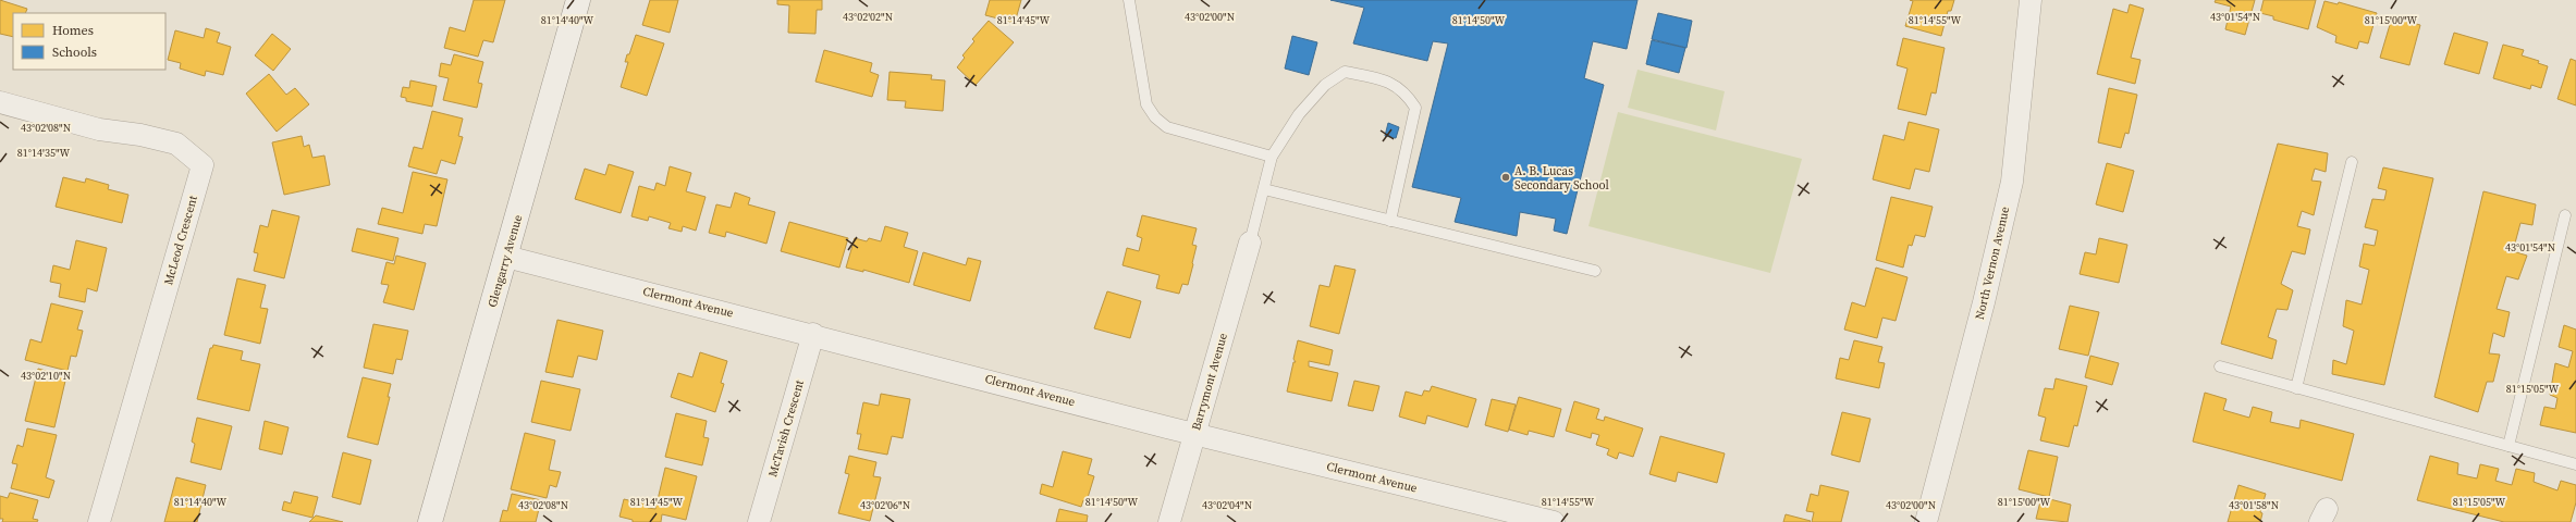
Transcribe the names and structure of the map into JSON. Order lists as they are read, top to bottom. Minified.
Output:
{"streets":{"street":["McLeod Crescent","Glengarry Avenue","North Vernon Avenue","Clermont Avenue","Barrymont Avenue","McTavish Crescent"]},"crossings":[["Glengarry Avenue","Clermont Avenue"],["Clermont Avenue","Barrymont Avenue"],["Clermont Avenue","McTavish Crescent"]],"places":["A. B. Lucas Secondary School"],"legend":["Homes","Schools"],"coordinates":["43°02'02\"N","43°02'00\"N","43°01'54\"N","81°14'55\"W","81°14'40\"W","81°14'45\"W","81°14'50\"W","81°15'00\"W","43°02'08\"N","81°14'35\"W","43°02'10\"N","81°15'05\"W","43°02'06\"N","43°02'04\"N","43°01'58\"N"]}
